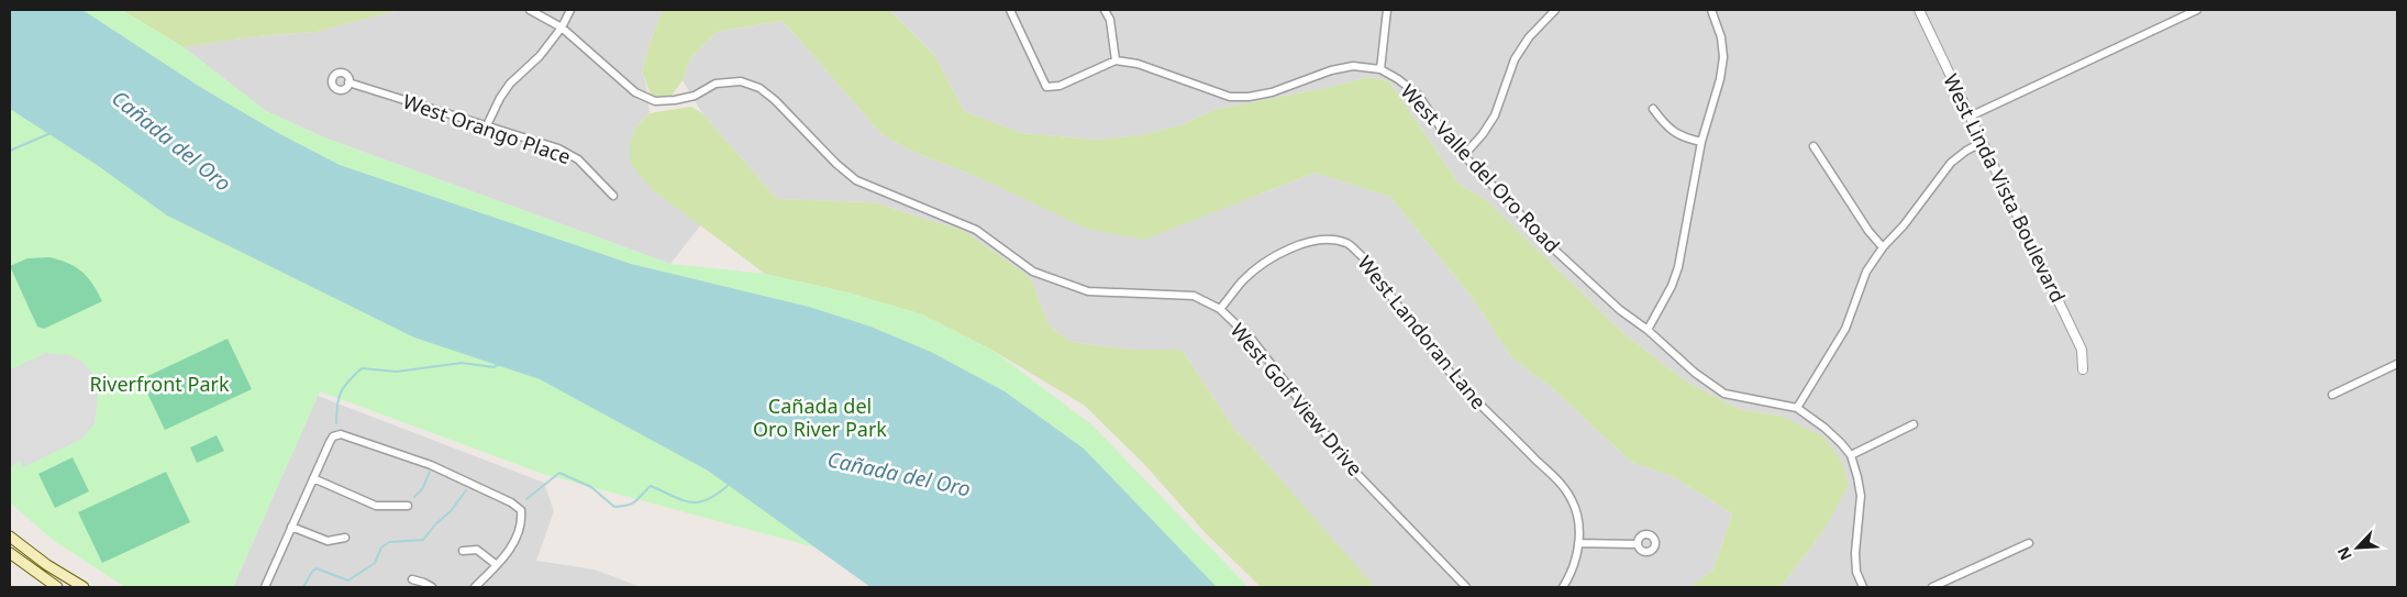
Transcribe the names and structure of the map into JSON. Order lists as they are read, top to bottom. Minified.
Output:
{"streets":{"street":["West Orango Place","West Valle del Oro Road","West Linda Vista Boulevard","West Landoran Lane","West Golf View Drive"]},"crossings":[["West Landoran Lane","West Golf View Drive"]],"water":["Cañada del Oro"],"parks":["Riverfront Park","Cañada del Oro River Park"],"north":"bottom left"}
